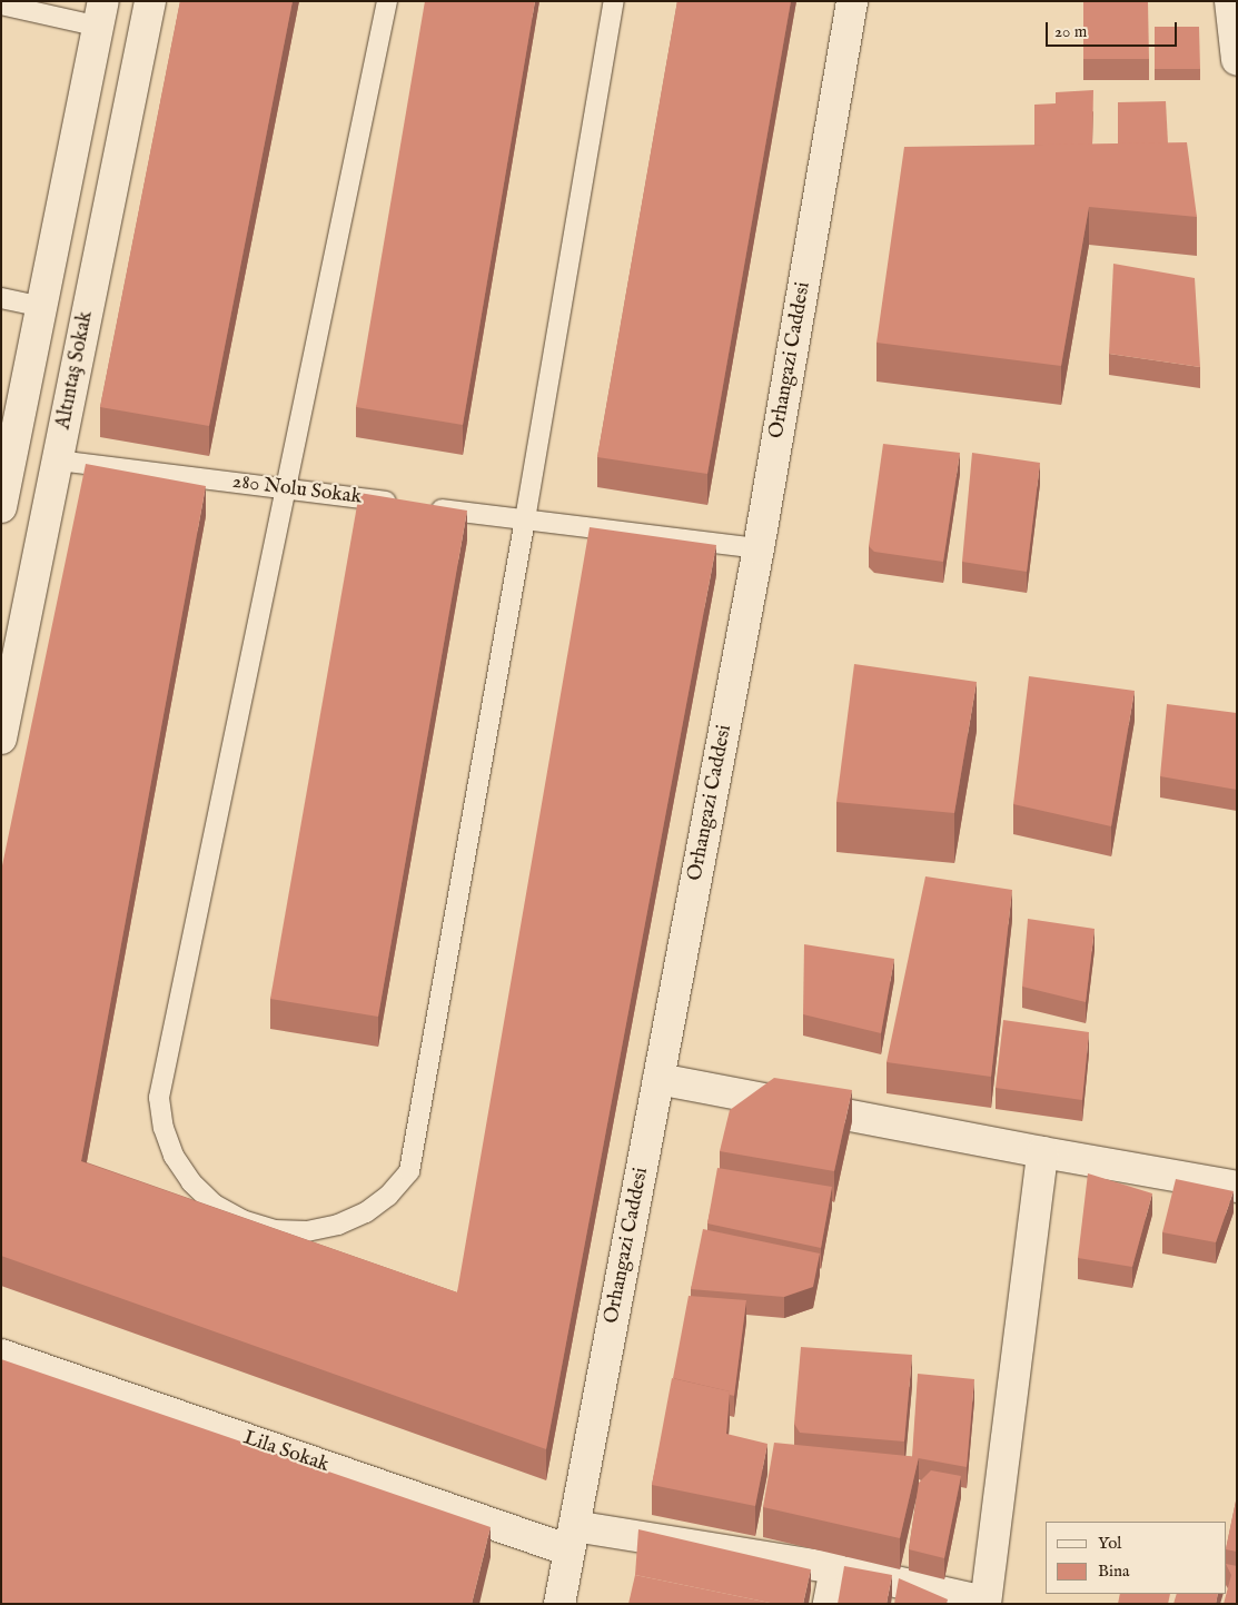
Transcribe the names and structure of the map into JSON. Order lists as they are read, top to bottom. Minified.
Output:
{"streets":{"street":["Orhangazi Caddesi","Altıntaş Sokak","280 Nolu Sokak","Lila Sokak"]},"crossings":[["Orhangazi Caddesi","Lila Sokak"],["Altıntaş Sokak","280 Nolu Sokak"]],"legend":["Yol","Bina"],"scale_bar":"20 m"}
